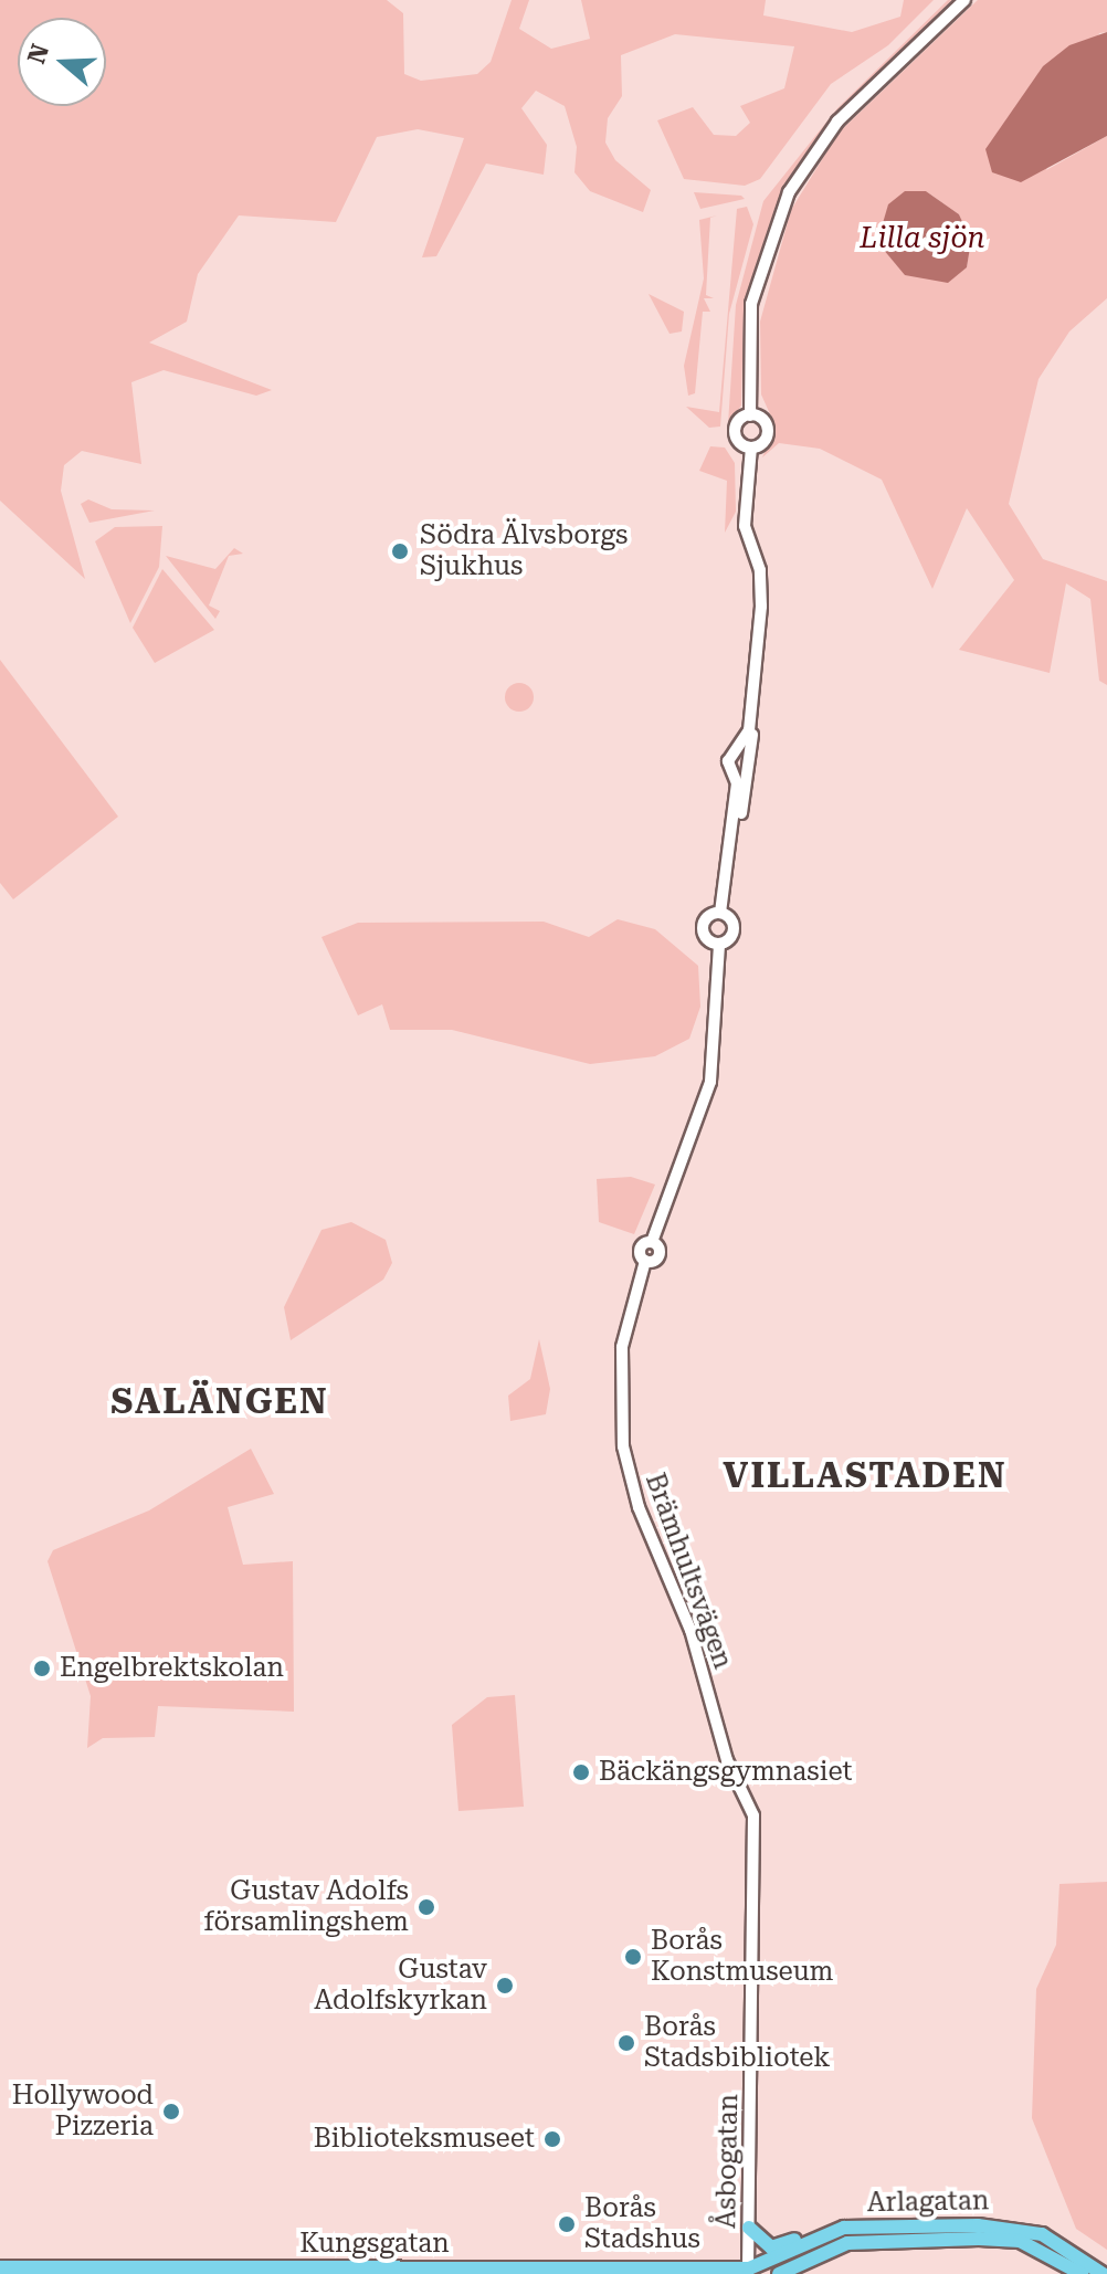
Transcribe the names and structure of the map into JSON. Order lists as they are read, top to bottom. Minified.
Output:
{"streets":{"main road":["Arlagatan","Kungsgatan"],"street":["Brämhultsvägen","Åsbogatan"]},"crossings":[["Brämhultsvägen","Åsbogatan"],["Åsbogatan","Arlagatan"],["Åsbogatan","Kungsgatan"],["Arlagatan","Kungsgatan"]],"districts":["SALÄNGEN","VILLASTADEN"],"water":["Lilla sjön"],"places":["Södra Älvsborgs Sjukhus","Engelbrektskolan","Bäckängsgymnasiet","Gustav Adolfs församlingshem","Borås Konstmuseum","Gustav Adolfskyrkan","Borås Stadsbibliotek","Hollywood Pizzeria","Biblioteksmuseet","Borås Stadshus"],"north":"left"}
